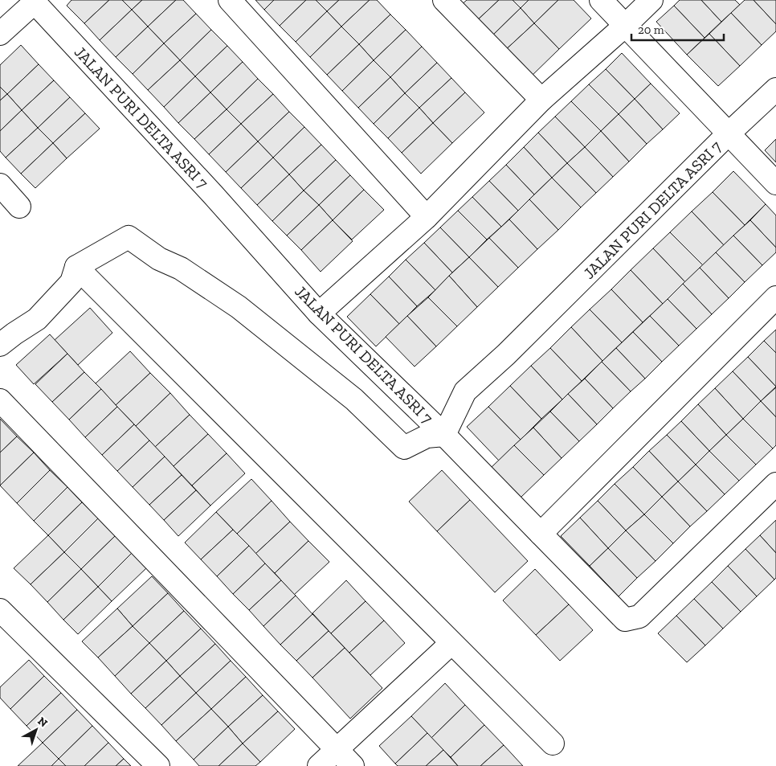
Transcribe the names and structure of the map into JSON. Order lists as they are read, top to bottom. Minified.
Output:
{"streets":{"street":["JALAN PURI DELTA ASRI 7"]},"scale_bar":"20 m","north":"top right"}
